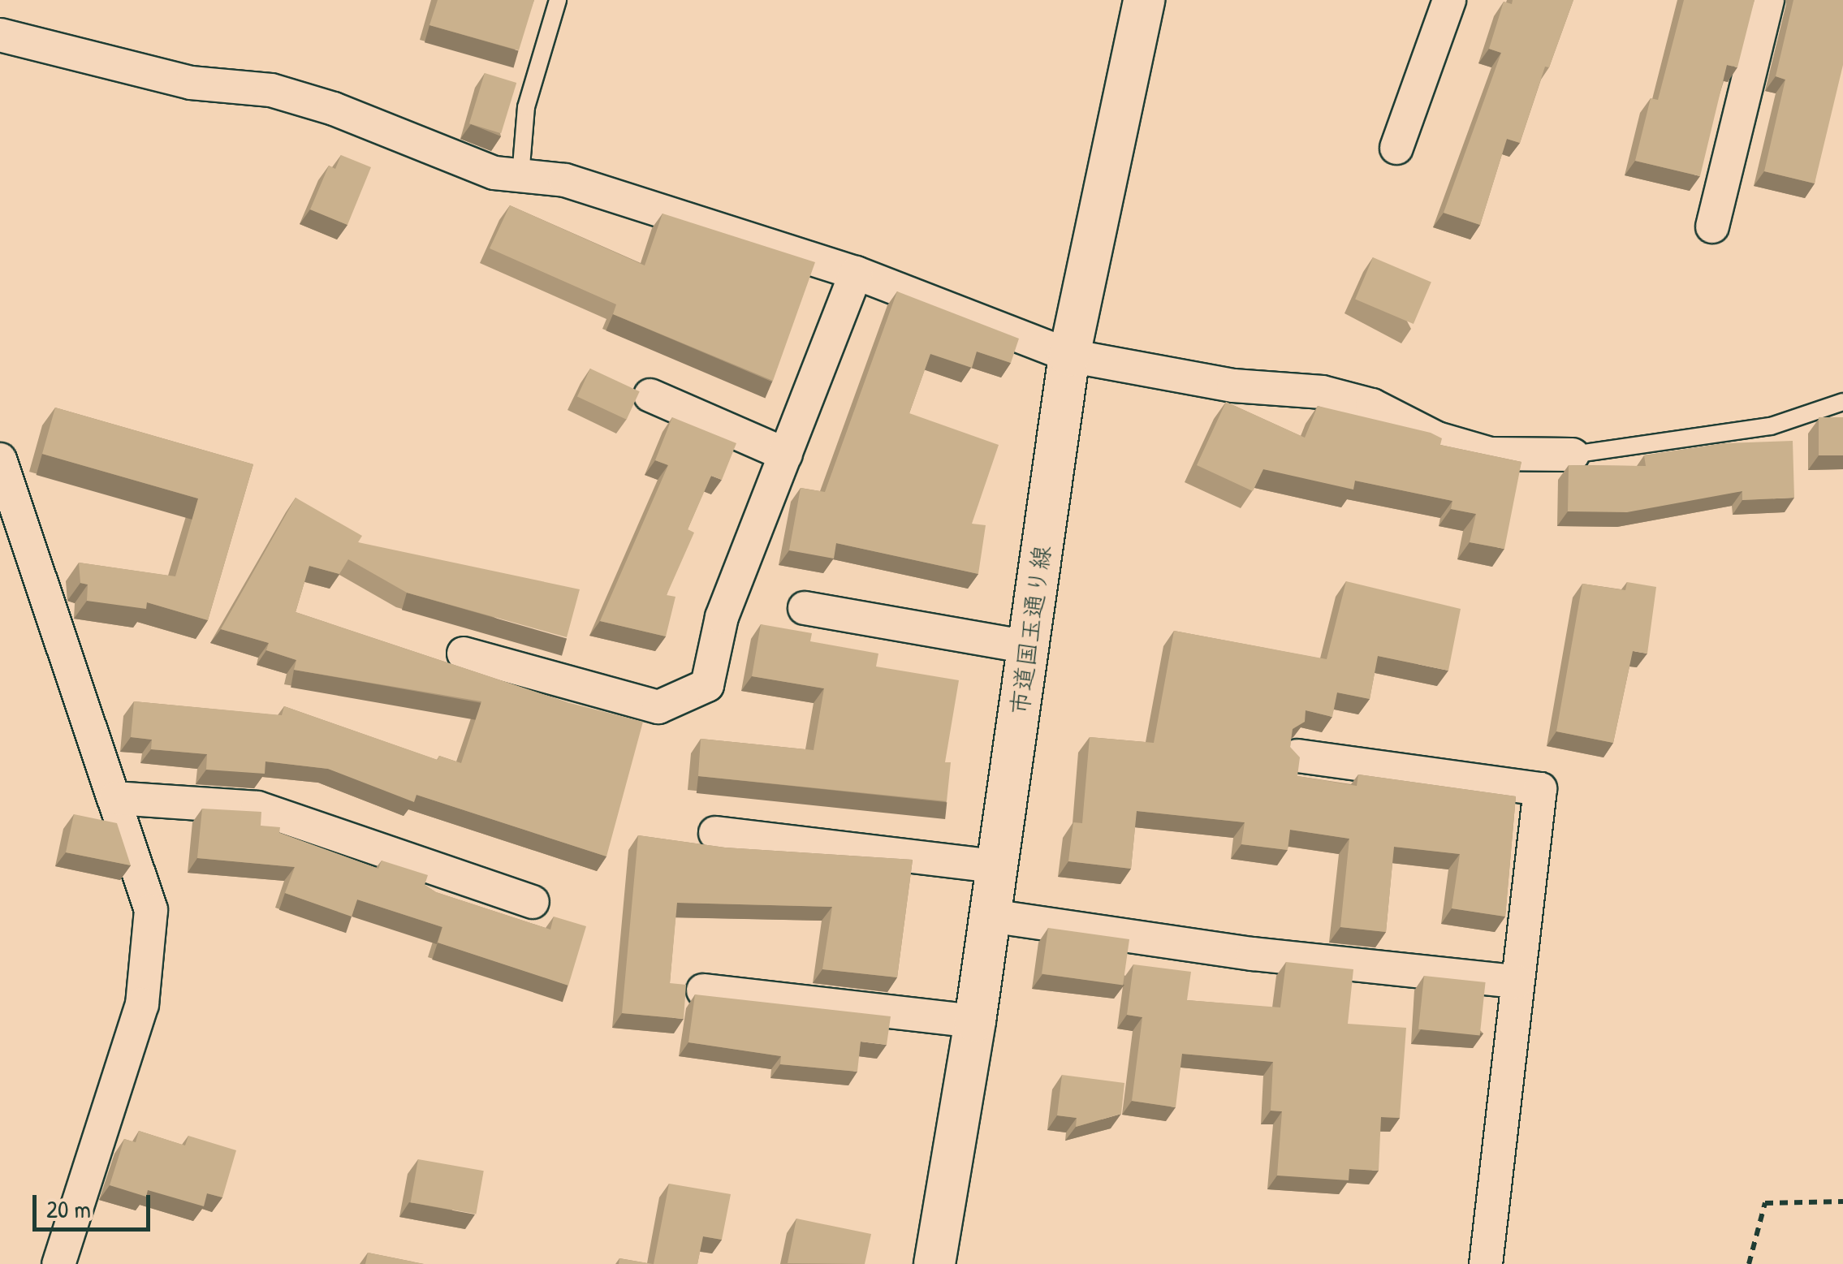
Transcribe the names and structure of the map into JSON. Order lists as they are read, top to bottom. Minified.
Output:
{"streets":{"street":["市道国玉通り線"]},"scale_bar":"20 m"}
